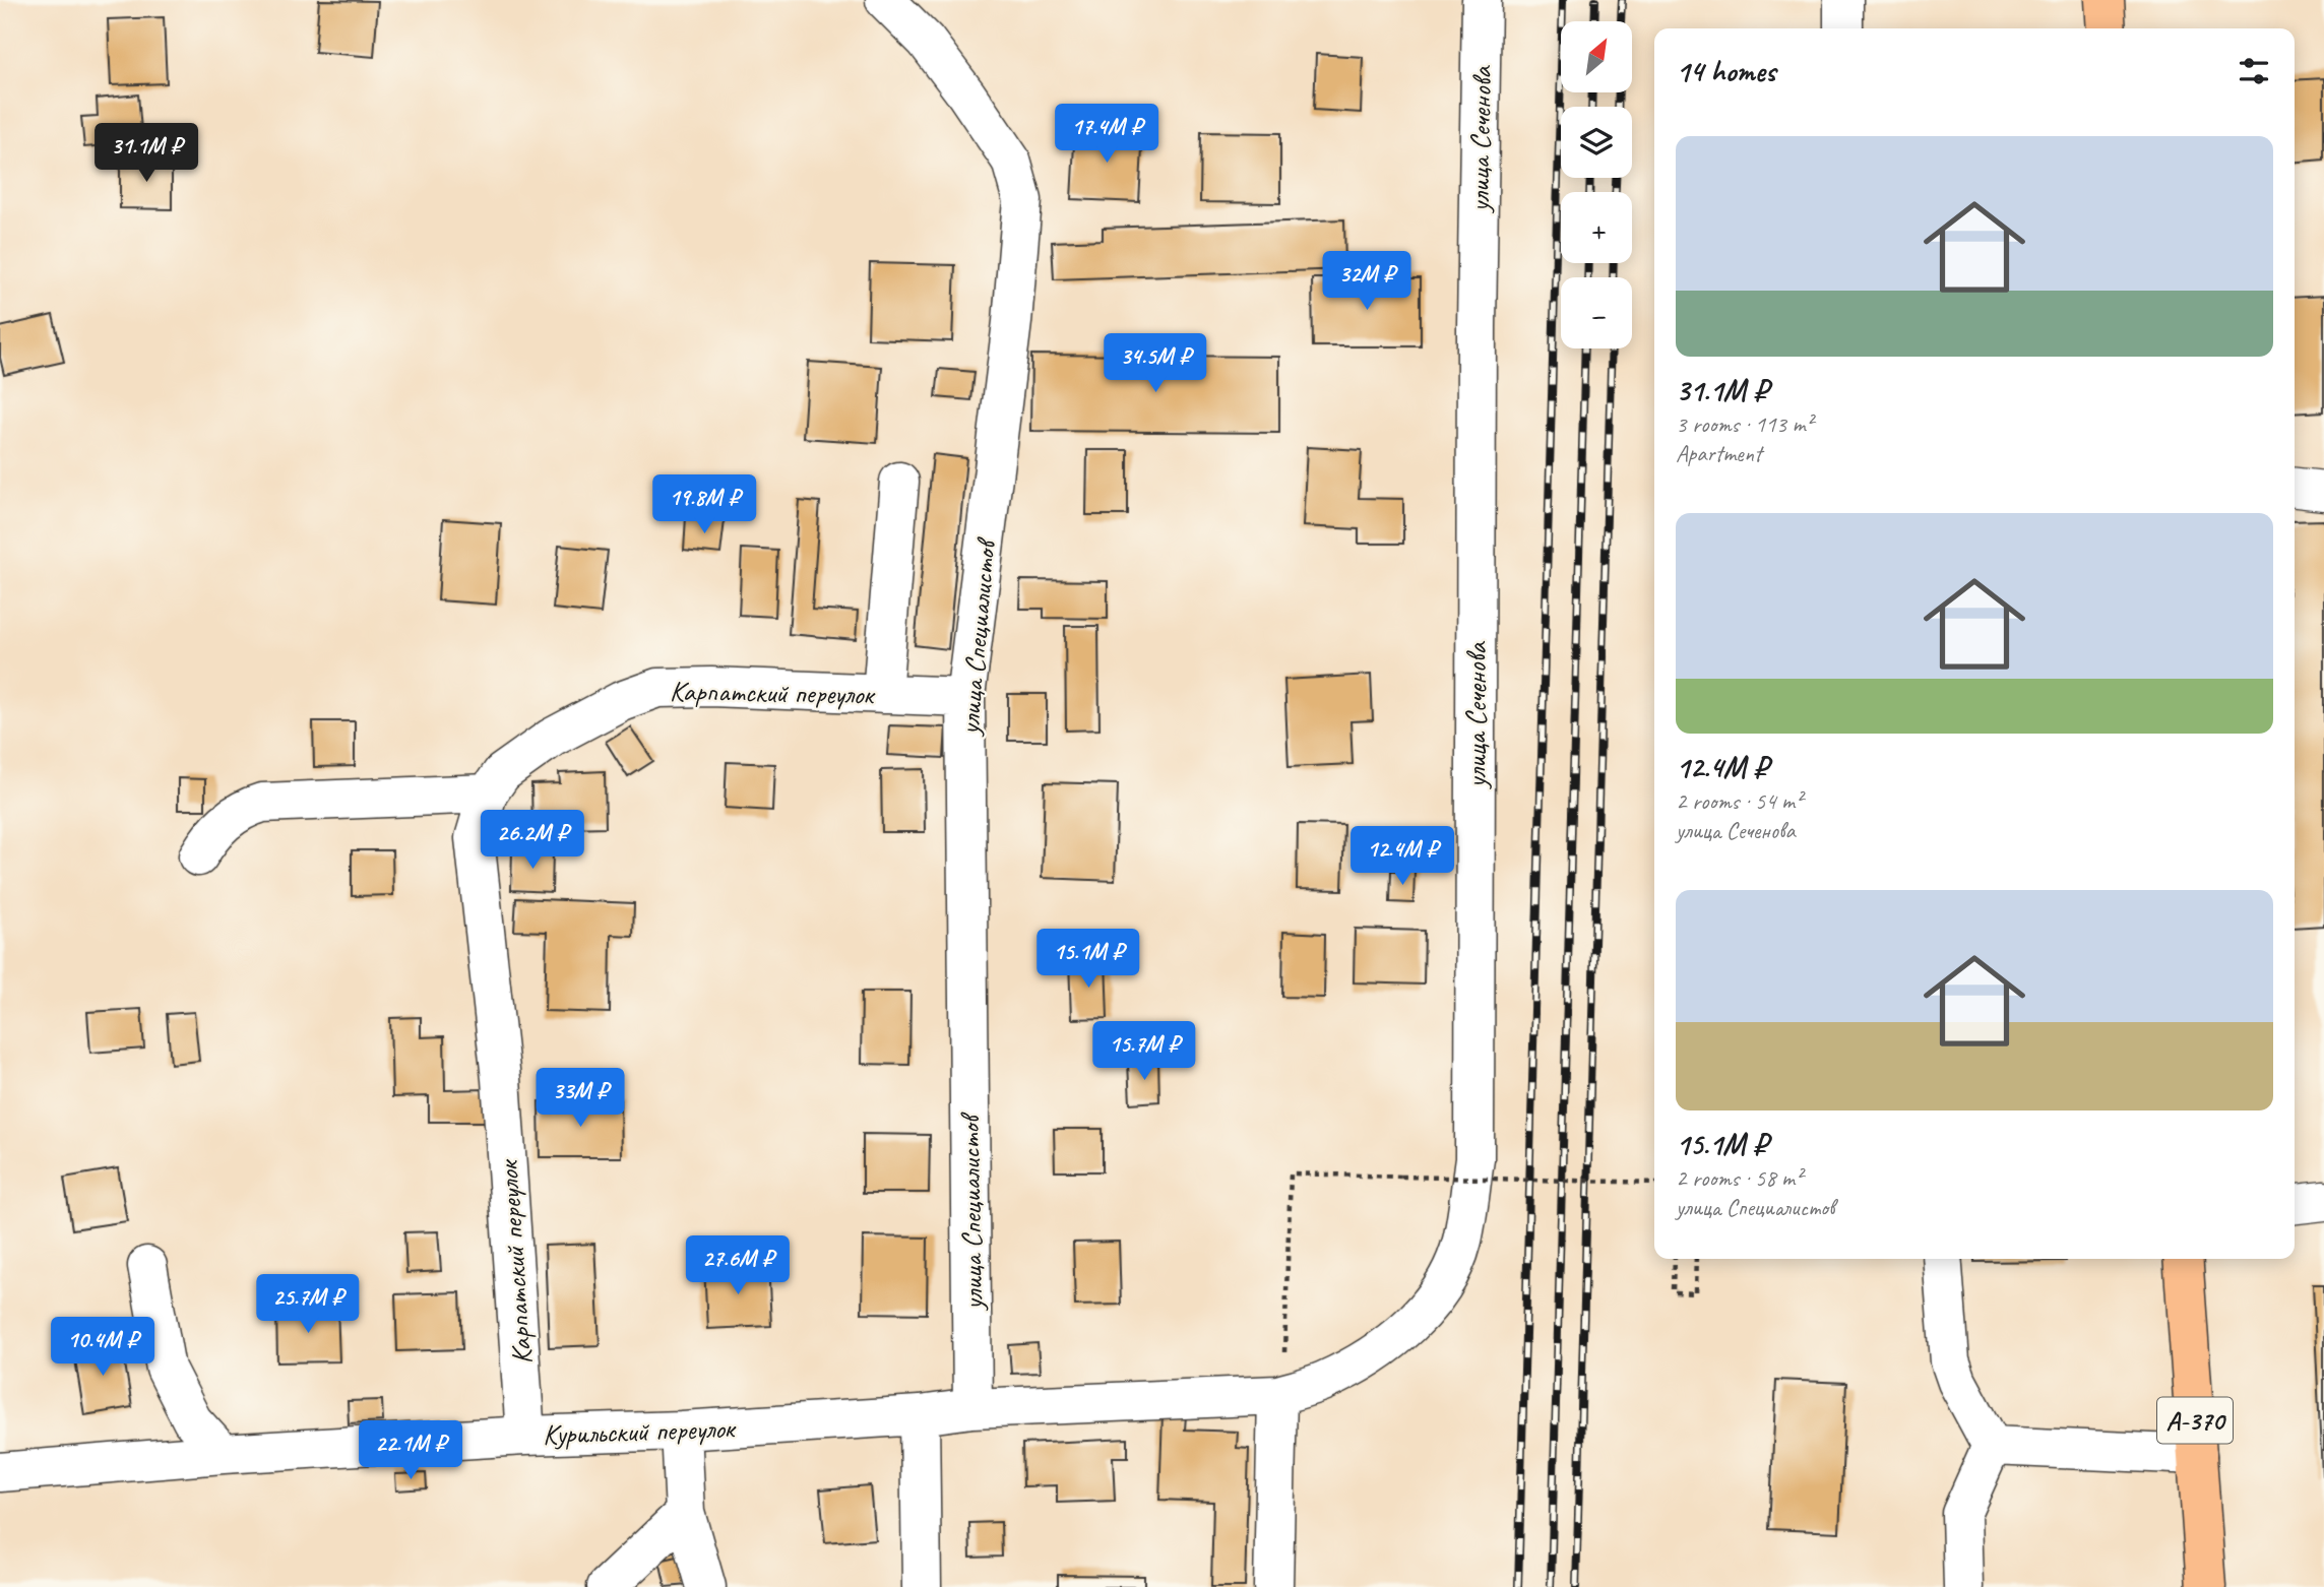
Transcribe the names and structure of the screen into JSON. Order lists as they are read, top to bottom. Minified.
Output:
{"streets":{"highway":["А-370"],"street":["улица Сеченова","улица Специалистов","Карпатский переулок","Курильский переулок"]},"crossings":[["улица Сеченова","Курильский переулок"],["улица Специалистов","Карпатский переулок"],["улица Специалистов","Курильский переулок"],["Карпатский переулок","Курильский переулок"]],"north":"top right","page":{"map_buttons":["+","−"],"heading":"14 homes","price":["17.4M ₽","31.1M ₽","32M ₽","34.5M ₽","19.8M ₽","26.2M ₽","12.4M ₽","15.1M ₽","15.7M ₽","33M ₽","27.6M ₽","25.7M ₽","10.4M ₽","22.1M ₽"],"list":[{"name":"31.1M ₽","note":"3 rooms · 113 m² · Apartment"},{"name":"12.4M ₽","note":"2 rooms · 54 m² · улица Сеченова"},{"name":"15.1M ₽","note":"2 rooms · 58 m² · улица Специалистов"}]}}
